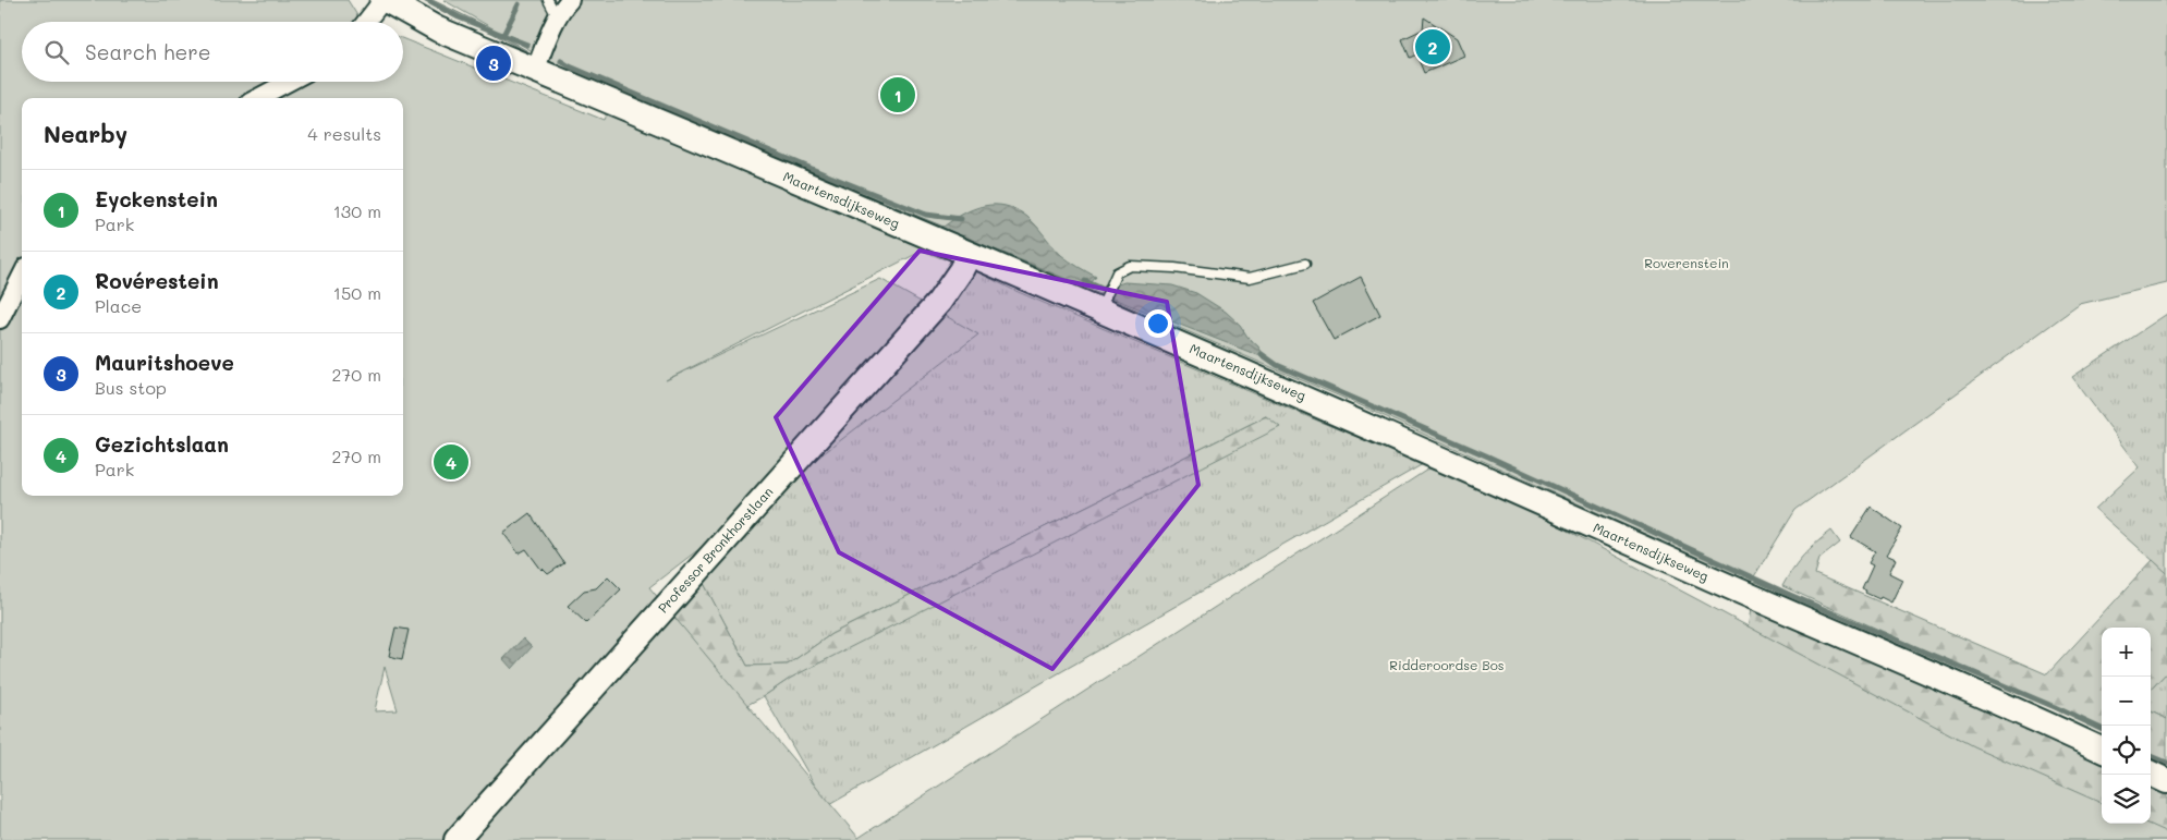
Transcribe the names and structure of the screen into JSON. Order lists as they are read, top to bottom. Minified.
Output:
{"streets":{"street":["Maartensdijkseweg","Professor Bronkhorstlaan"]},"crossings":[["Maartensdijkseweg","Professor Bronkhorstlaan"]],"parks":["Roverenstein","Ridderoordse Bos"],"page":{"search":"Search here","pins":["2","3","1","4"],"heading":["Nearby","4 results"],"list":[{"mark":"1","name":"Eyckenstein","note":"Park","value":"130 m"},{"mark":"2","name":"Rovérestein","note":"Place","value":"150 m"},{"mark":"3","name":"Mauritshoeve","note":"Bus stop","value":"270 m"},{"mark":"4","name":"Gezichtslaan","note":"Park","value":"270 m"}],"map_buttons":["+","−"]}}
